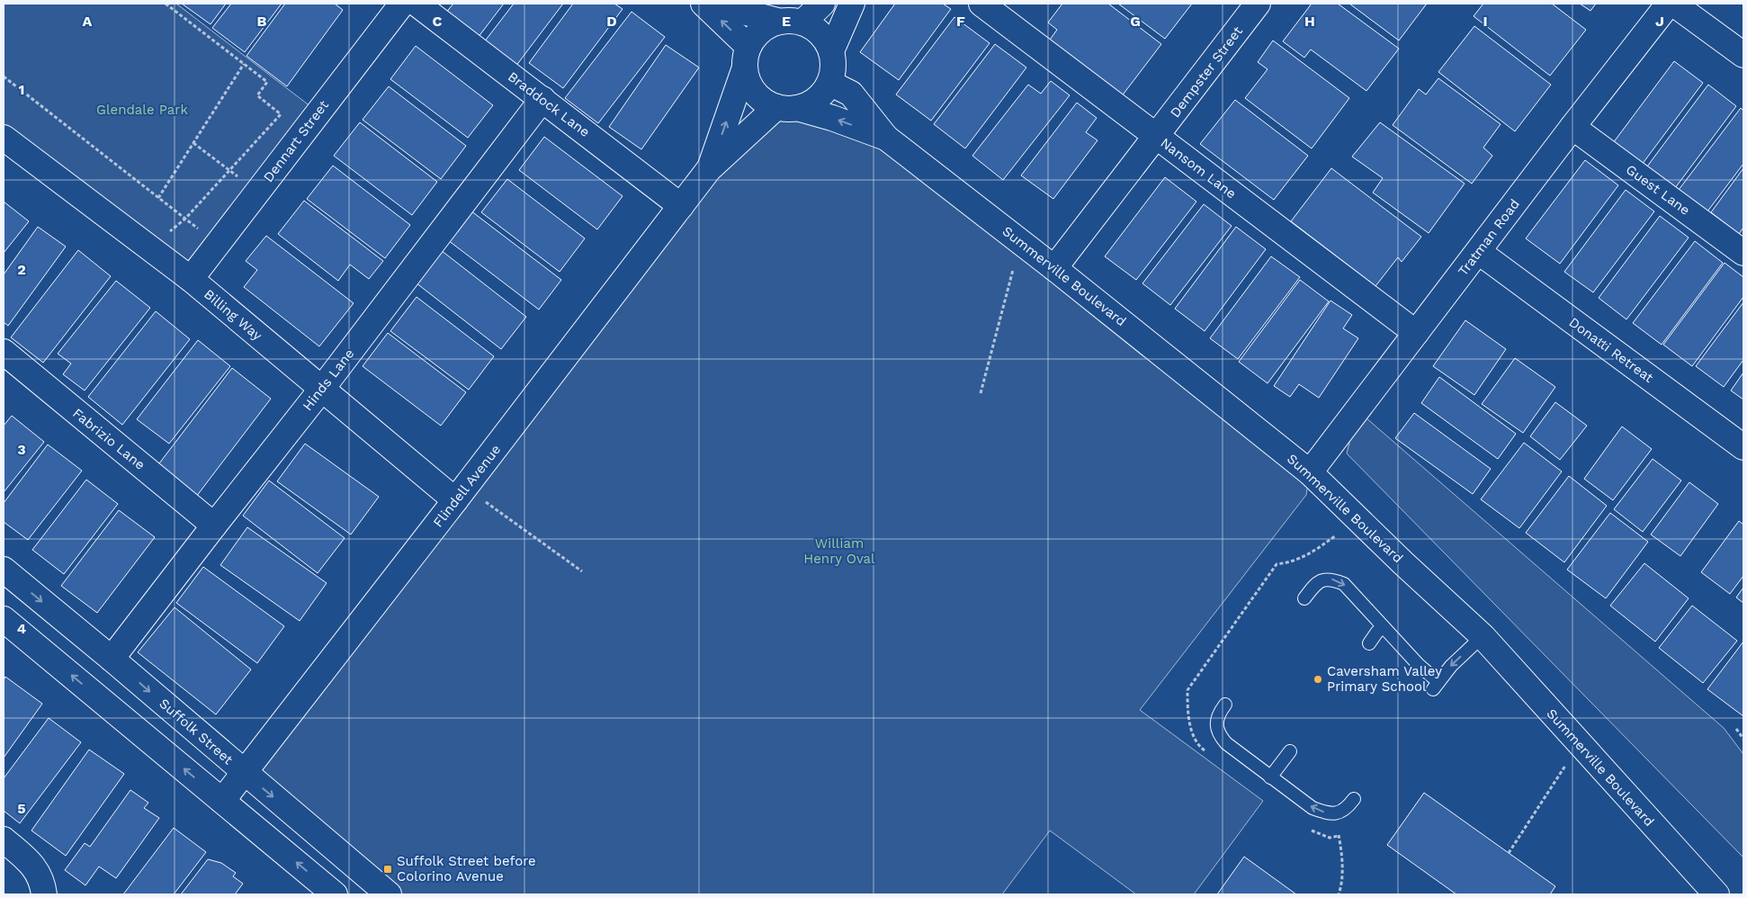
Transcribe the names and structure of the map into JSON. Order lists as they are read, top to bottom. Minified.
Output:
{"streets":{"street":["Dempster Street","Braddock Lane","Dennart Street","Nansom Lane","Guest Lane","Tratman Road","Summerville Boulevard","Billing Way","Donatti Retreat","Hinds Lane","Fabrizio Lane","Flindell Avenue","Suffolk Street"]},"crossings":[["Dempster Street","Nansom Lane"],["Dempster Street","Summerville Boulevard"],["Braddock Lane","Hinds Lane"],["Braddock Lane","Flindell Avenue"],["Dennart Street","Billing Way"],["Nansom Lane","Tratman Road"],["Guest Lane","Tratman Road"],["Tratman Road","Summerville Boulevard"],["Tratman Road","Donatti Retreat"],["Summerville Boulevard","Flindell Avenue"],["Billing Way","Hinds Lane"],["Billing Way","Flindell Avenue"],["Hinds Lane","Fabrizio Lane"],["Hinds Lane","Suffolk Street"],["Flindell Avenue","Suffolk Street"]],"parks":["Glendale Park","William Henry Oval"],"places":{"other":["Caversham Valley Primary School"],"transit":["Suffolk Street before Colorino Avenue"]},"grid":{"columns":["A","B","C","D","E","F","G","H","I","J"],"rows":["1","2","3","4","5"]}}
